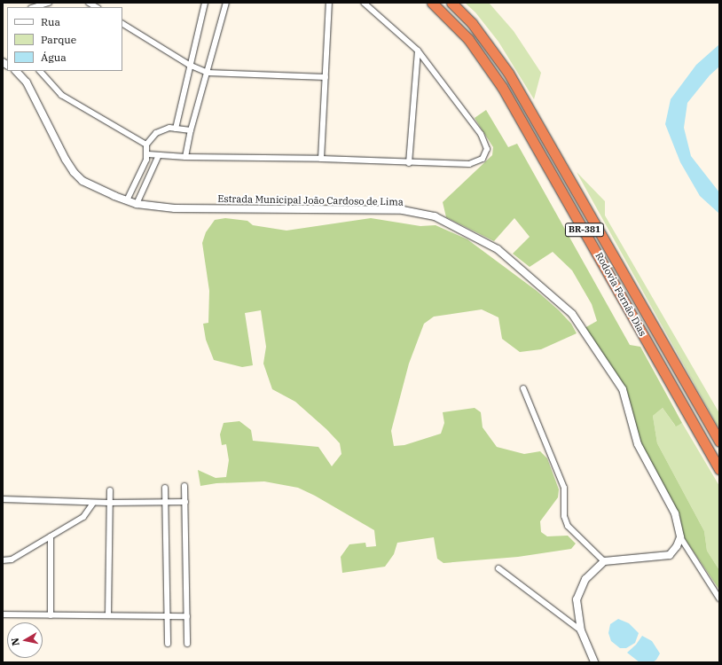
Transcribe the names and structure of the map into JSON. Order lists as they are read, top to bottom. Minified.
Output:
{"streets":{"highway":["BR-381","Rodovia Fernão Dias"],"street":["Estrada Municipal João Cardoso de Lima"]},"legend":["Rua","Parque","Água"],"north":"left"}
